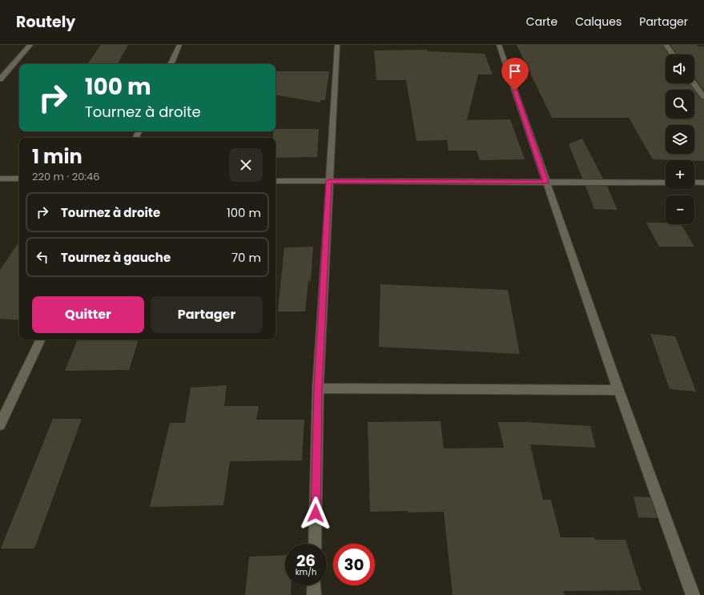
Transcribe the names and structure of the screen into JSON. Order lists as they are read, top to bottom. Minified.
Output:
{"page":{"header":"Routely","nav":["Carte","Calques","Partager"],"map_buttons":["+","−"],"turn":["100 m","Tournez à droite"],"heading":["1 min","220 m · 20:46"],"list":[{"name":"Tournez à droite","value":"100 m"},{"name":"Tournez à gauche","value":"70 m"}],"buttons":["Quitter","Partager"],"speed":"26 km/h","limit":"30"}}
